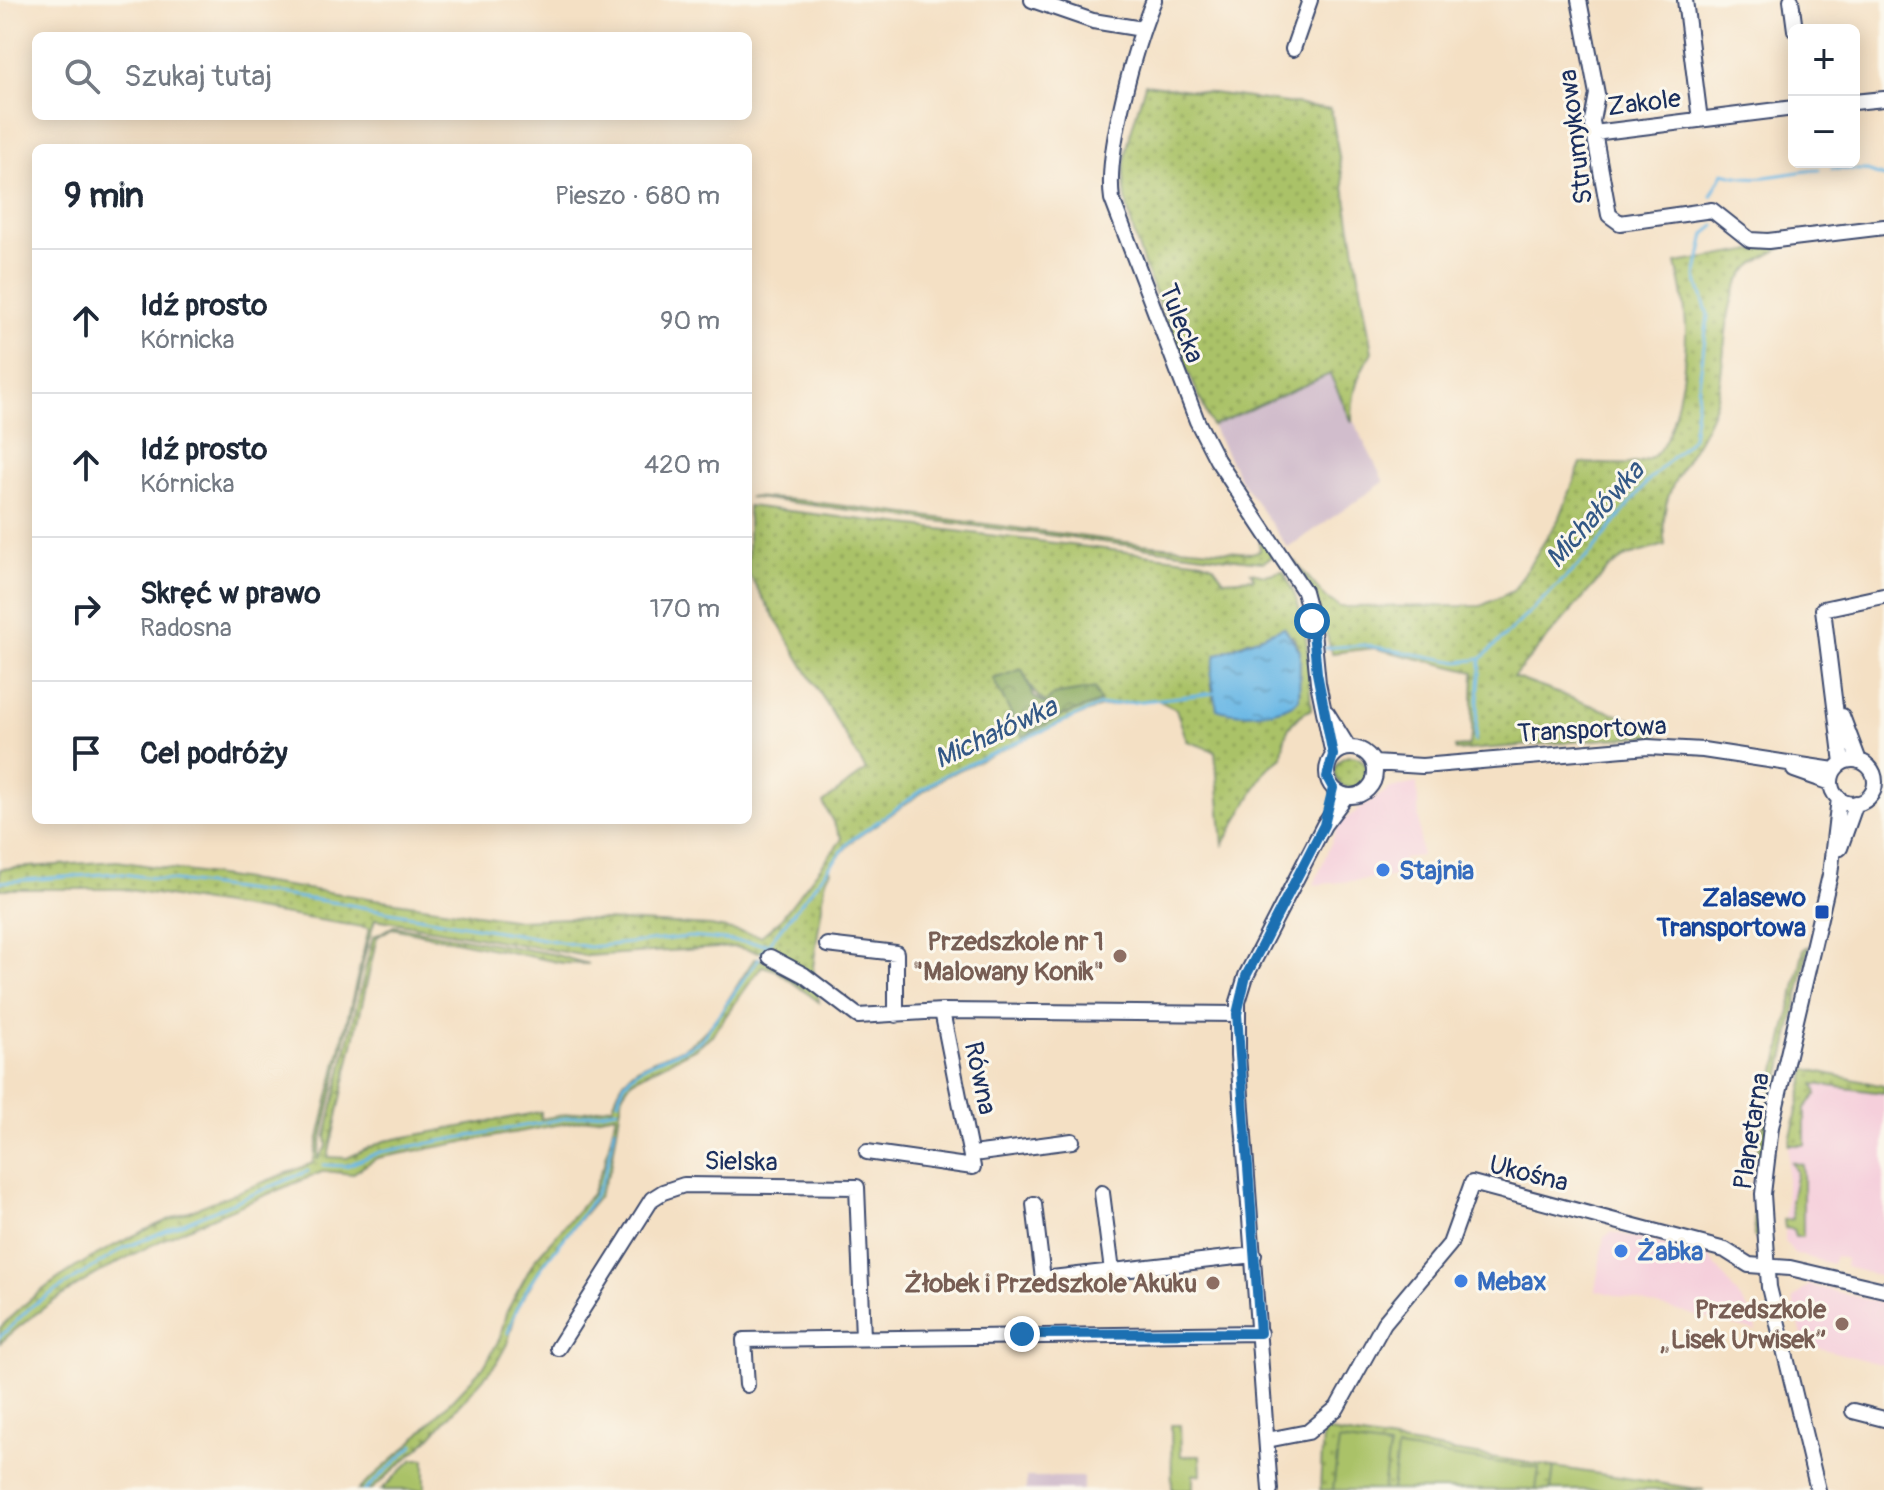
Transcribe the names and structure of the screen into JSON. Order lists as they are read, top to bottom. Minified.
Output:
{"streets":{"street":["Zakole","Strumykowa","Tulecka","Transportowa","Równa","Planetarna","Sielska","Ukośna"]},"crossings":[["Zakole","Strumykowa"],["Tulecka","Transportowa"],["Transportowa","Planetarna"],["Planetarna","Ukośna"]],"water":["Michałówka"],"places":{"other":["Stajnia","Przedszkole nr 1 \"Malowany Konik\"","Żabka","Mebax","Żłobek i Przedszkole Akuku","Przedszkole „Lisek Urwisek”"],"transit":["Zalasewo Transportowa"]},"page":{"map_buttons":["+","−"],"search":"Szukaj tutaj","heading":["9 min","Pieszo · 680 m"],"list":[["Idź prosto","Kórnicka","90 m"],["Idź prosto","Kórnicka","420 m"],["Skręć w prawo","Radosna","170 m"],"Cel podróży"]}}
